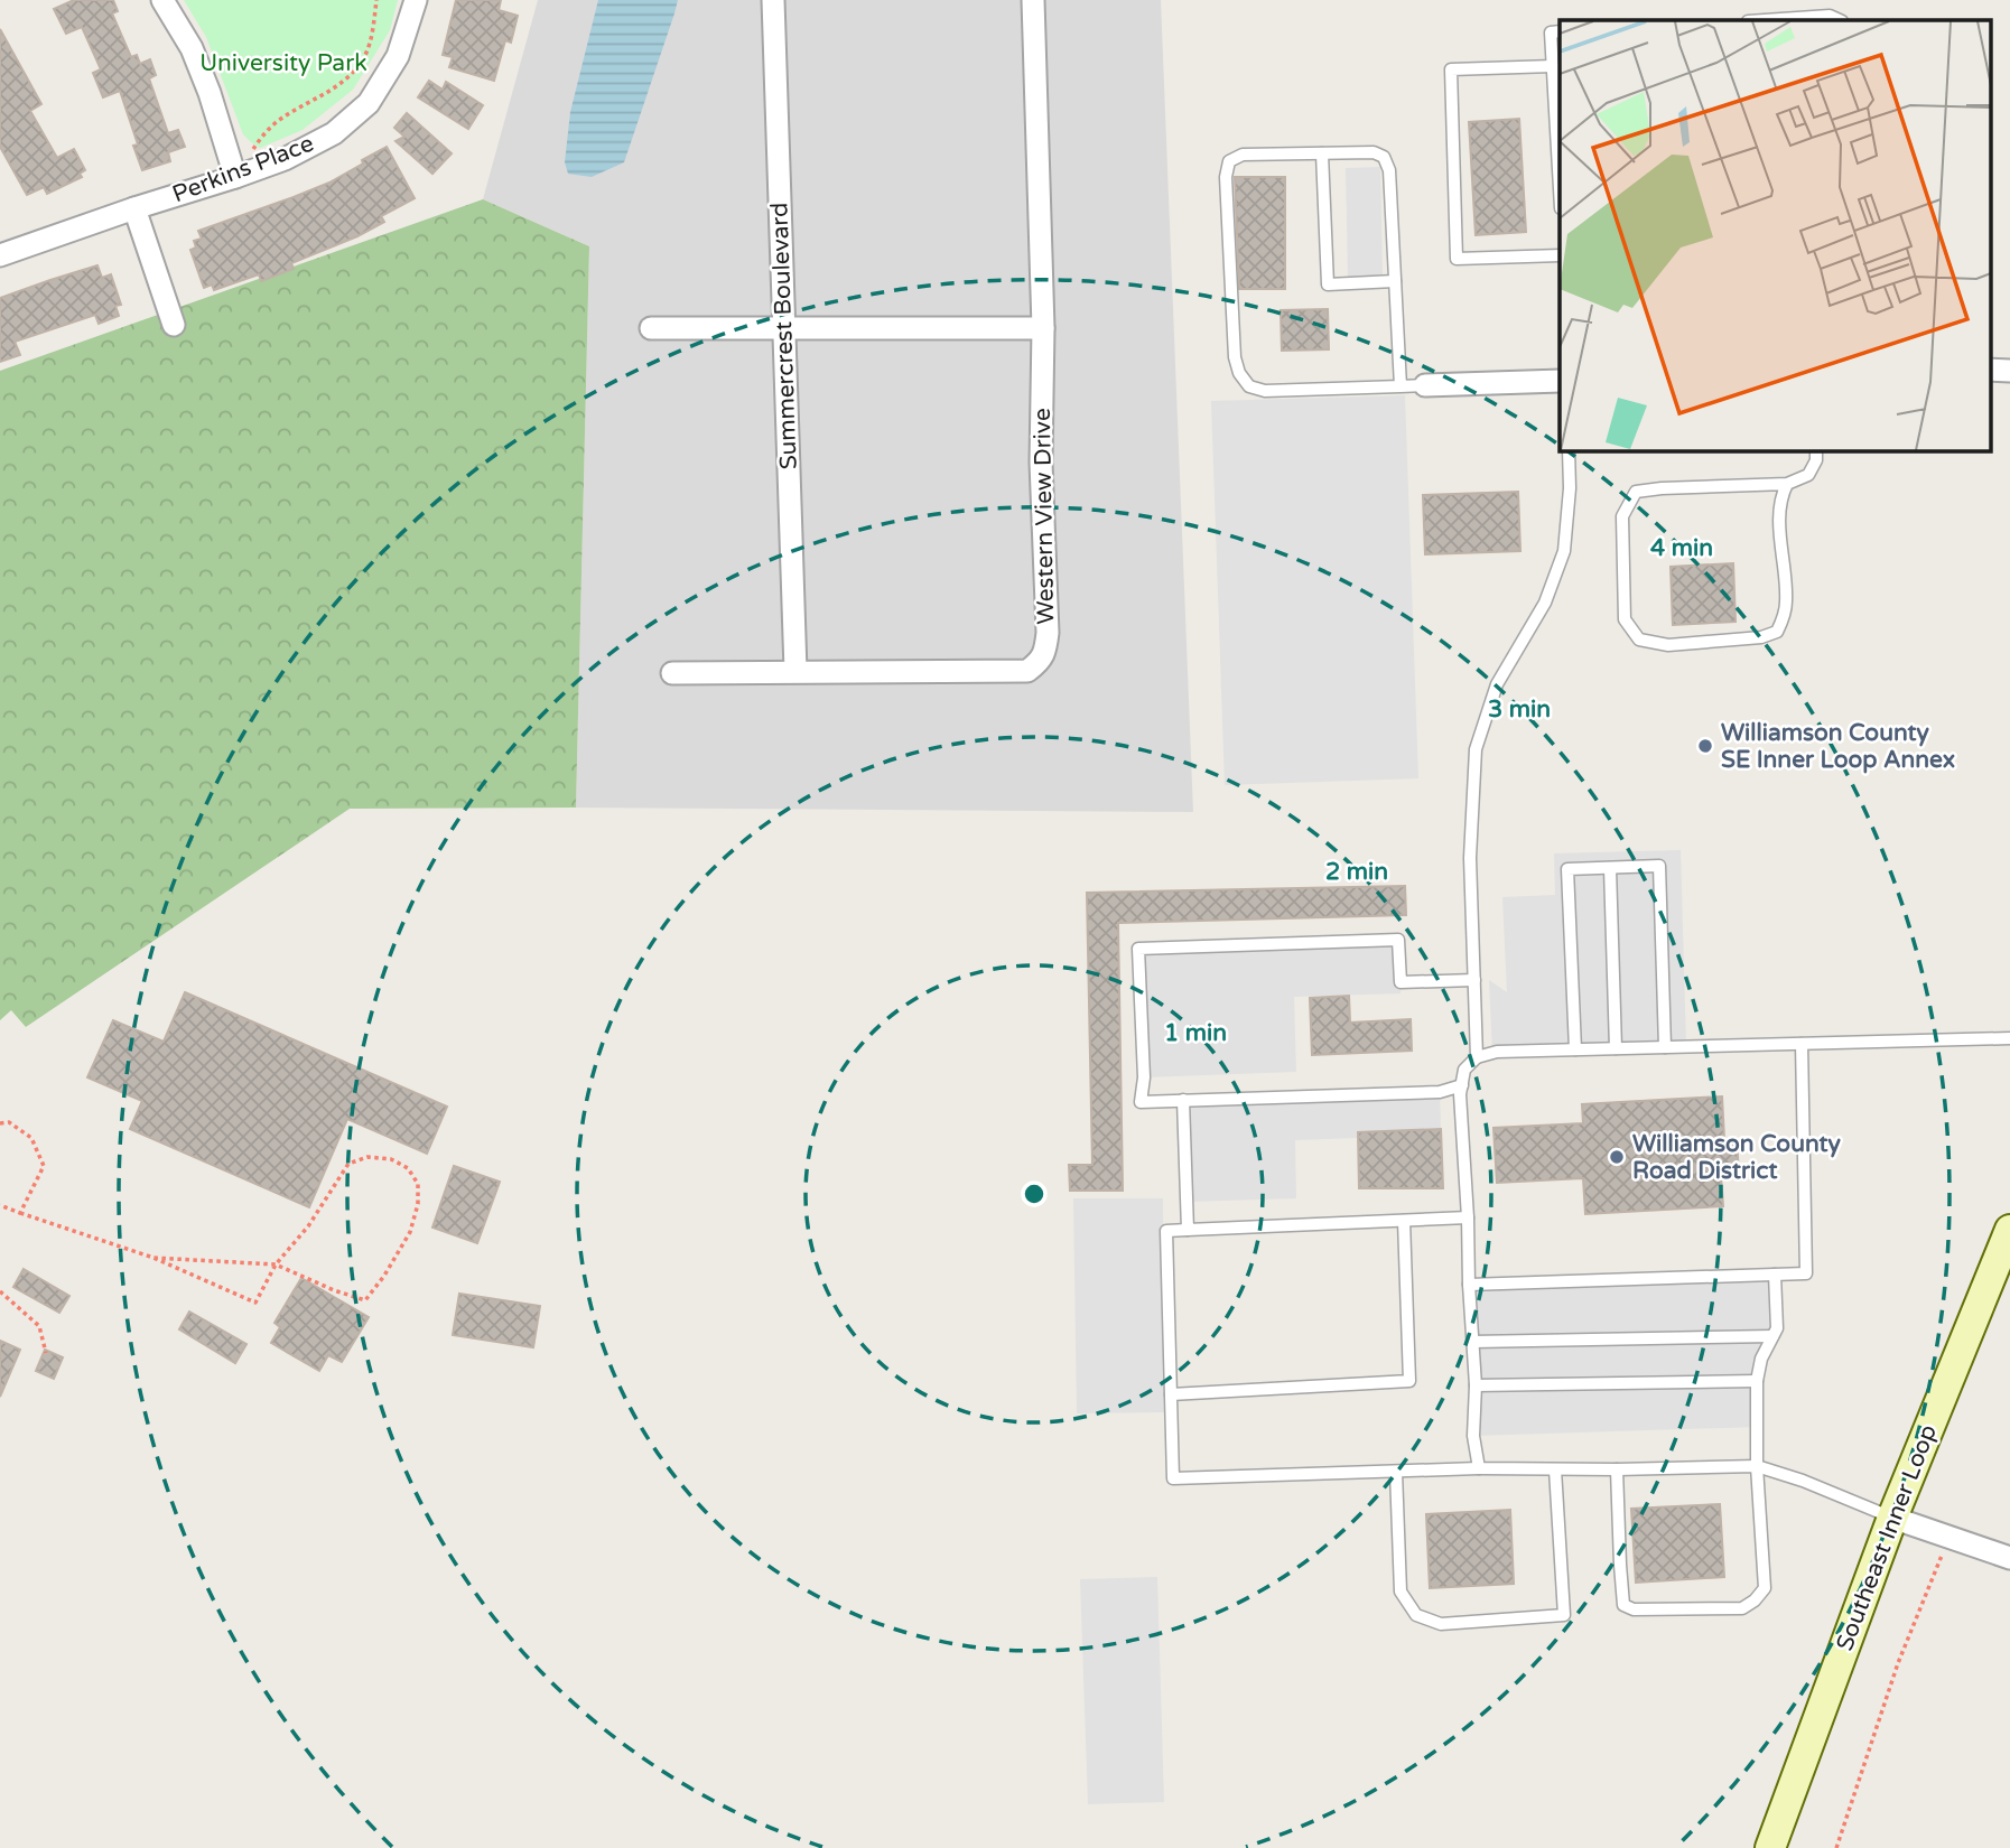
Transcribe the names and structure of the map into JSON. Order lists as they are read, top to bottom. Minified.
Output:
{"streets":{"main road":["Southeast Inner Loop"],"street":["Perkins Place","Summercrest Boulevard","Western View Drive"]},"crossings":[["Summercrest Boulevard","Western View Drive"]],"parks":["University Park"],"places":["Williamson County SE Inner Loop Annex","Williamson County Road District"],"rings":["4 min","3 min","2 min","1 min"]}
